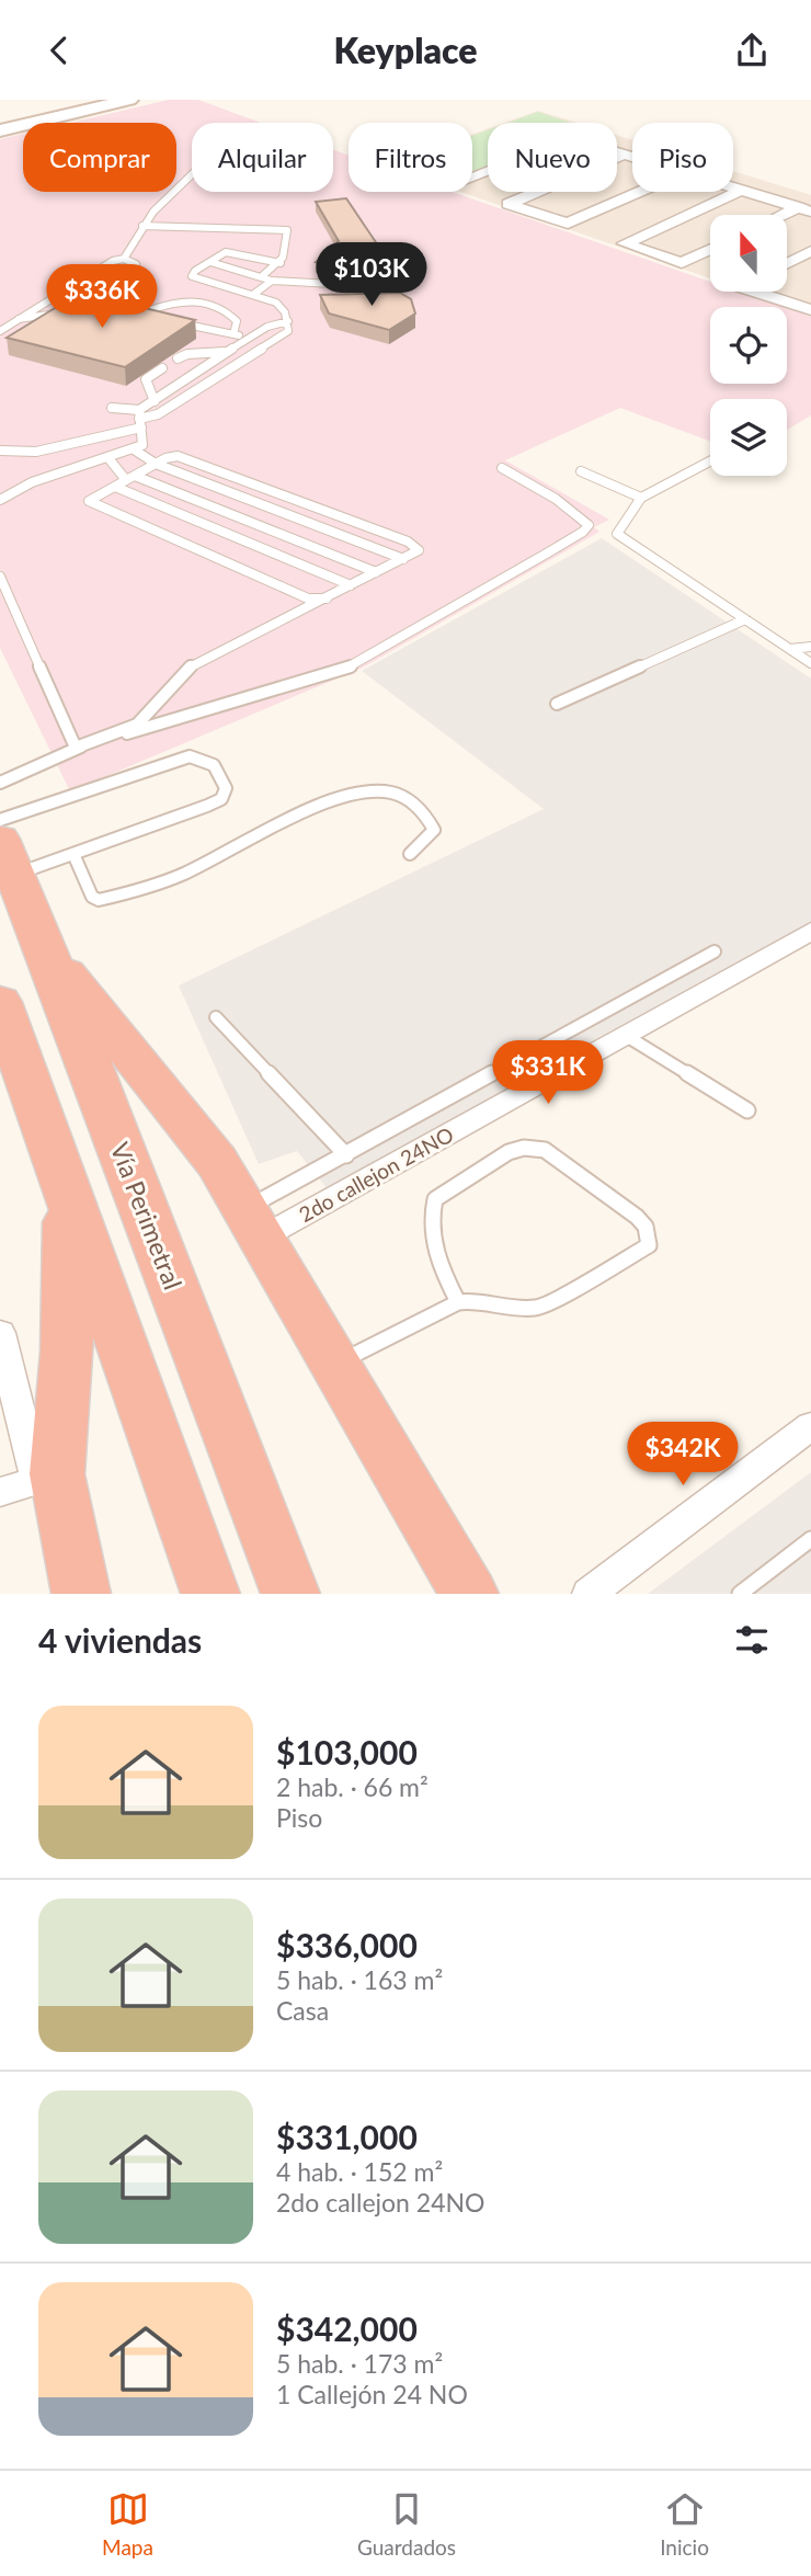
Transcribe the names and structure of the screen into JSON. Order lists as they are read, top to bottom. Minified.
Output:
{"streets":{"highway":["Vía Perimetral"],"street":["2do callejon 24NO"]},"north":"top","page":{"header":"Keyplace","chip":["Comprar","Alquilar","Filtros","Nuevo","Piso"],"price":["$103K","$336K","$331K","$342K"],"heading":"4 viviendas","list":[{"name":"$103,000","note":"2 hab. · 66 m² · Piso"},{"name":"$336,000","note":"5 hab. · 163 m² · Casa"},{"name":"$331,000","note":"4 hab. · 152 m² · 2do callejon 24NO"},{"name":"$342,000","note":"5 hab. · 173 m² · 1 Callejón 24 NO"}],"tabs":["Mapa","Guardados","Inicio"]}}
